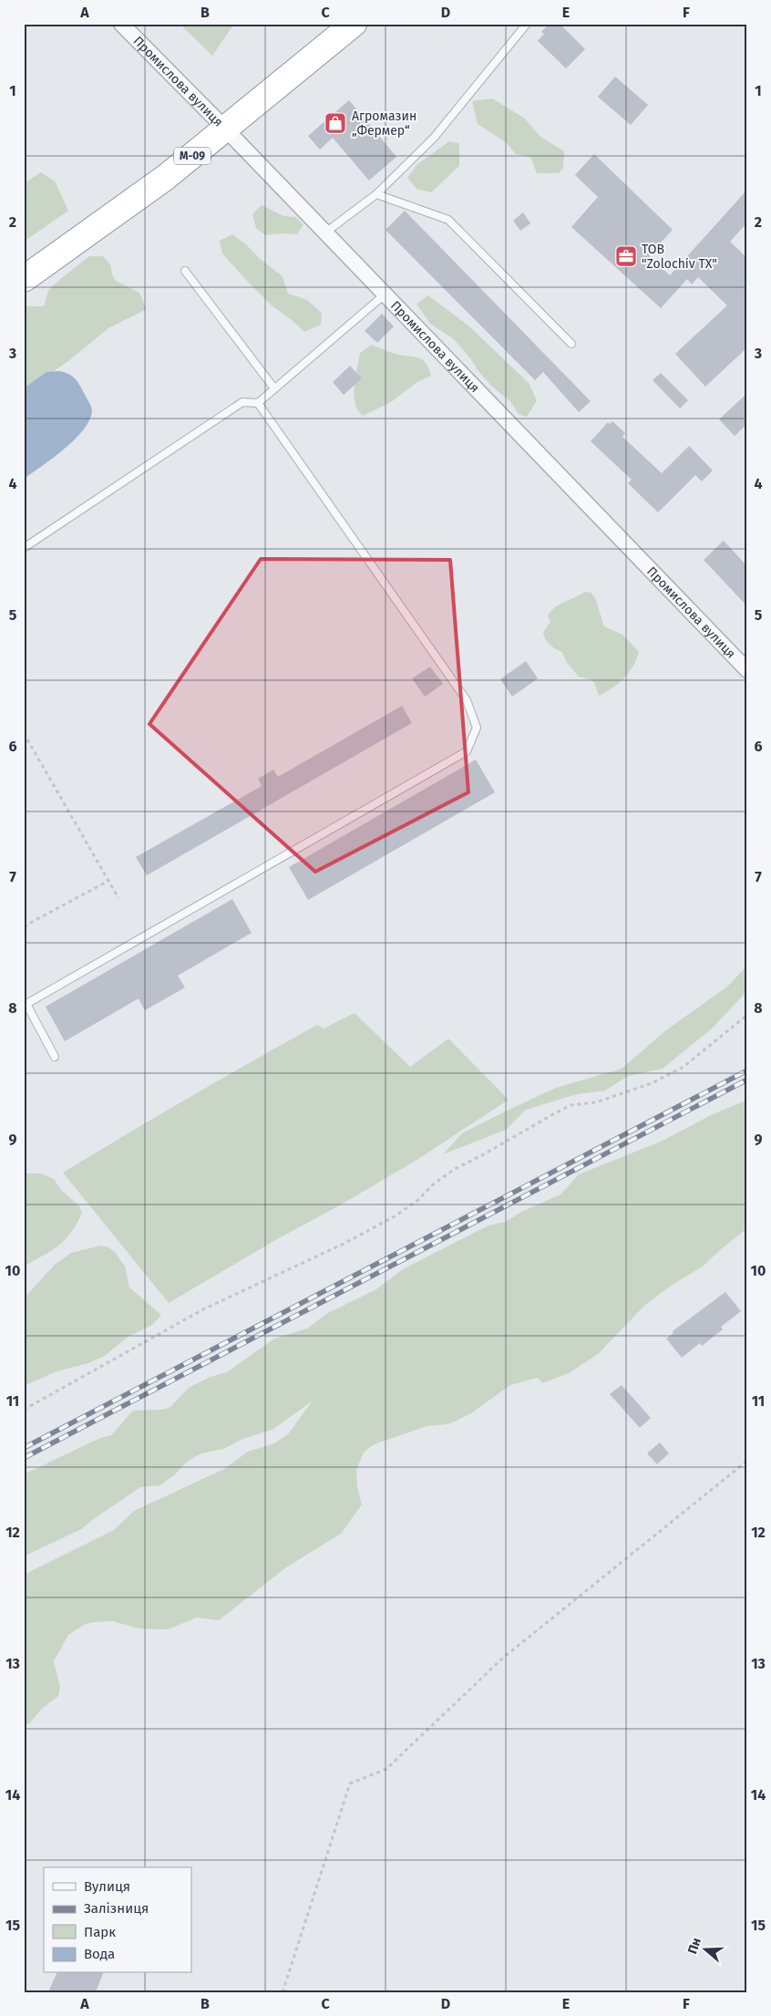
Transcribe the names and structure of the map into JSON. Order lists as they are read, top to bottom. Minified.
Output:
{"streets":{"highway":["М-09"],"street":["Промислова вулиця"]},"crossings":[["Промислова вулиця","М-09"]],"places":{"shop":["Агромазин „Фермер“"],"office":["ТОВ \"Zolochiv TX\""]},"legend":["Вулиця","Залізниця","Парк","Вода"],"north":"left","grid":{"columns":["A","B","C","D","E","F"],"rows":["1","2","3","4","5","6","7","8","9","10","11","12","13","14","15"]}}
